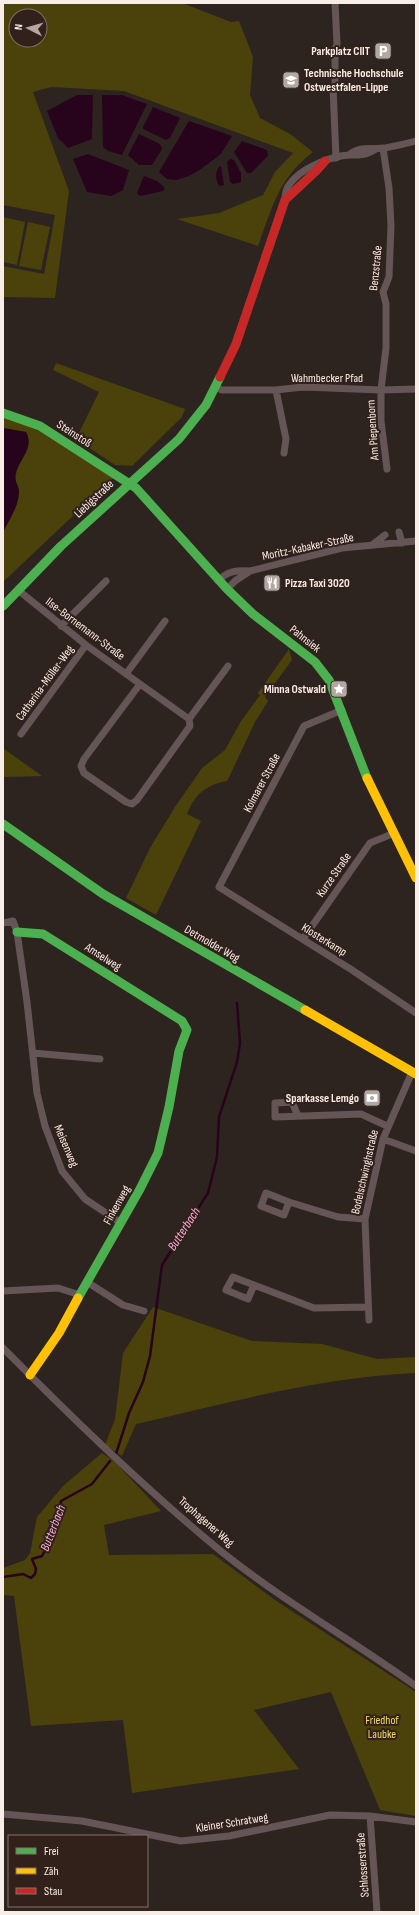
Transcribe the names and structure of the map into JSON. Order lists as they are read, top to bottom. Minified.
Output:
{"streets":{"street":["Benzstraße","Wahmbecker Pfad","Am Piepenborn","Steinstoß","Liebigstraße","Moritz-Kabaker-Straße","Ilse-Bornemann-Straße","Pahnsiek","Catharina-Möller-Weg","Kolmarer Straße","Kurze Straße","Klosterkamp","Detmolder Weg","Amselweg","Meisenweg","Bodelschwinghstraße","Finkenweg","Trophagener Weg","Kleiner Schratweg","Schlosserstraße"]},"crossings":[["Benzstraße","Wahmbecker Pfad"],["Benzstraße","Am Piepenborn"],["Benzstraße","Liebigstraße"],["Wahmbecker Pfad","Am Piepenborn"],["Wahmbecker Pfad","Liebigstraße"],["Steinstoß","Liebigstraße"],["Steinstoß","Pahnsiek"],["Liebigstraße","Ilse-Bornemann-Straße"],["Liebigstraße","Pahnsiek"],["Moritz-Kabaker-Straße","Pahnsiek"],["Ilse-Bornemann-Straße","Catharina-Möller-Weg"],["Pahnsiek","Kolmarer Straße"],["Pahnsiek","Kurze Straße"],["Kolmarer Straße","Klosterkamp"],["Kurze Straße","Klosterkamp"],["Detmolder Weg","Bodelschwinghstraße"],["Amselweg","Meisenweg"],["Amselweg","Finkenweg"],["Meisenweg","Finkenweg"],["Finkenweg","Trophagener Weg"],["Kleiner Schratweg","Schlosserstraße"]],"water":["Butterbach"],"parks":["Friedhof Laubke"],"places":{"parking":["Parkplatz CIIT"],"school or university":["Technische Hochschule Ostwestfalen-Lippe"],"restaurant":["Pizza Taxi 3020"],"place":["Minna Ostwald"],"bank":["Sparkasse Lemgo"]},"legend":["Frei","Zäh","Stau"],"north":"left"}
